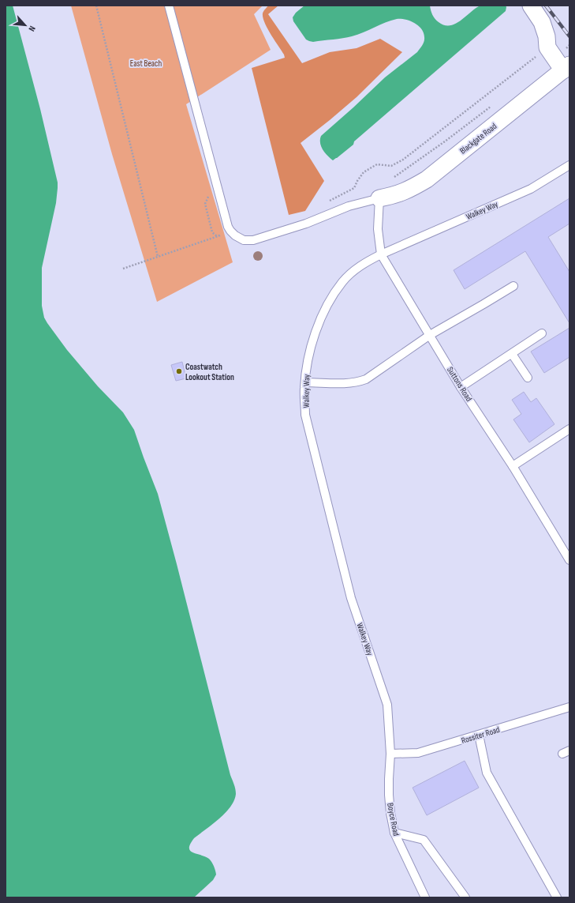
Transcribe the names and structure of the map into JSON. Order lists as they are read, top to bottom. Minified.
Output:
{"streets":{"street":["Blackgate Road"],"lane":["Walkey Way","Suttons Road","Rossiter Road","Boyce Road"]},"crossings":[["Blackgate Road","Suttons Road"],["Walkey Way","Suttons Road"],["Walkey Way","Rossiter Road"],["Walkey Way","Boyce Road"],["Rossiter Road","Boyce Road"]],"parks":["East Beach"],"places":["Coastwatch Lookout Station"],"north":"bottom right"}
